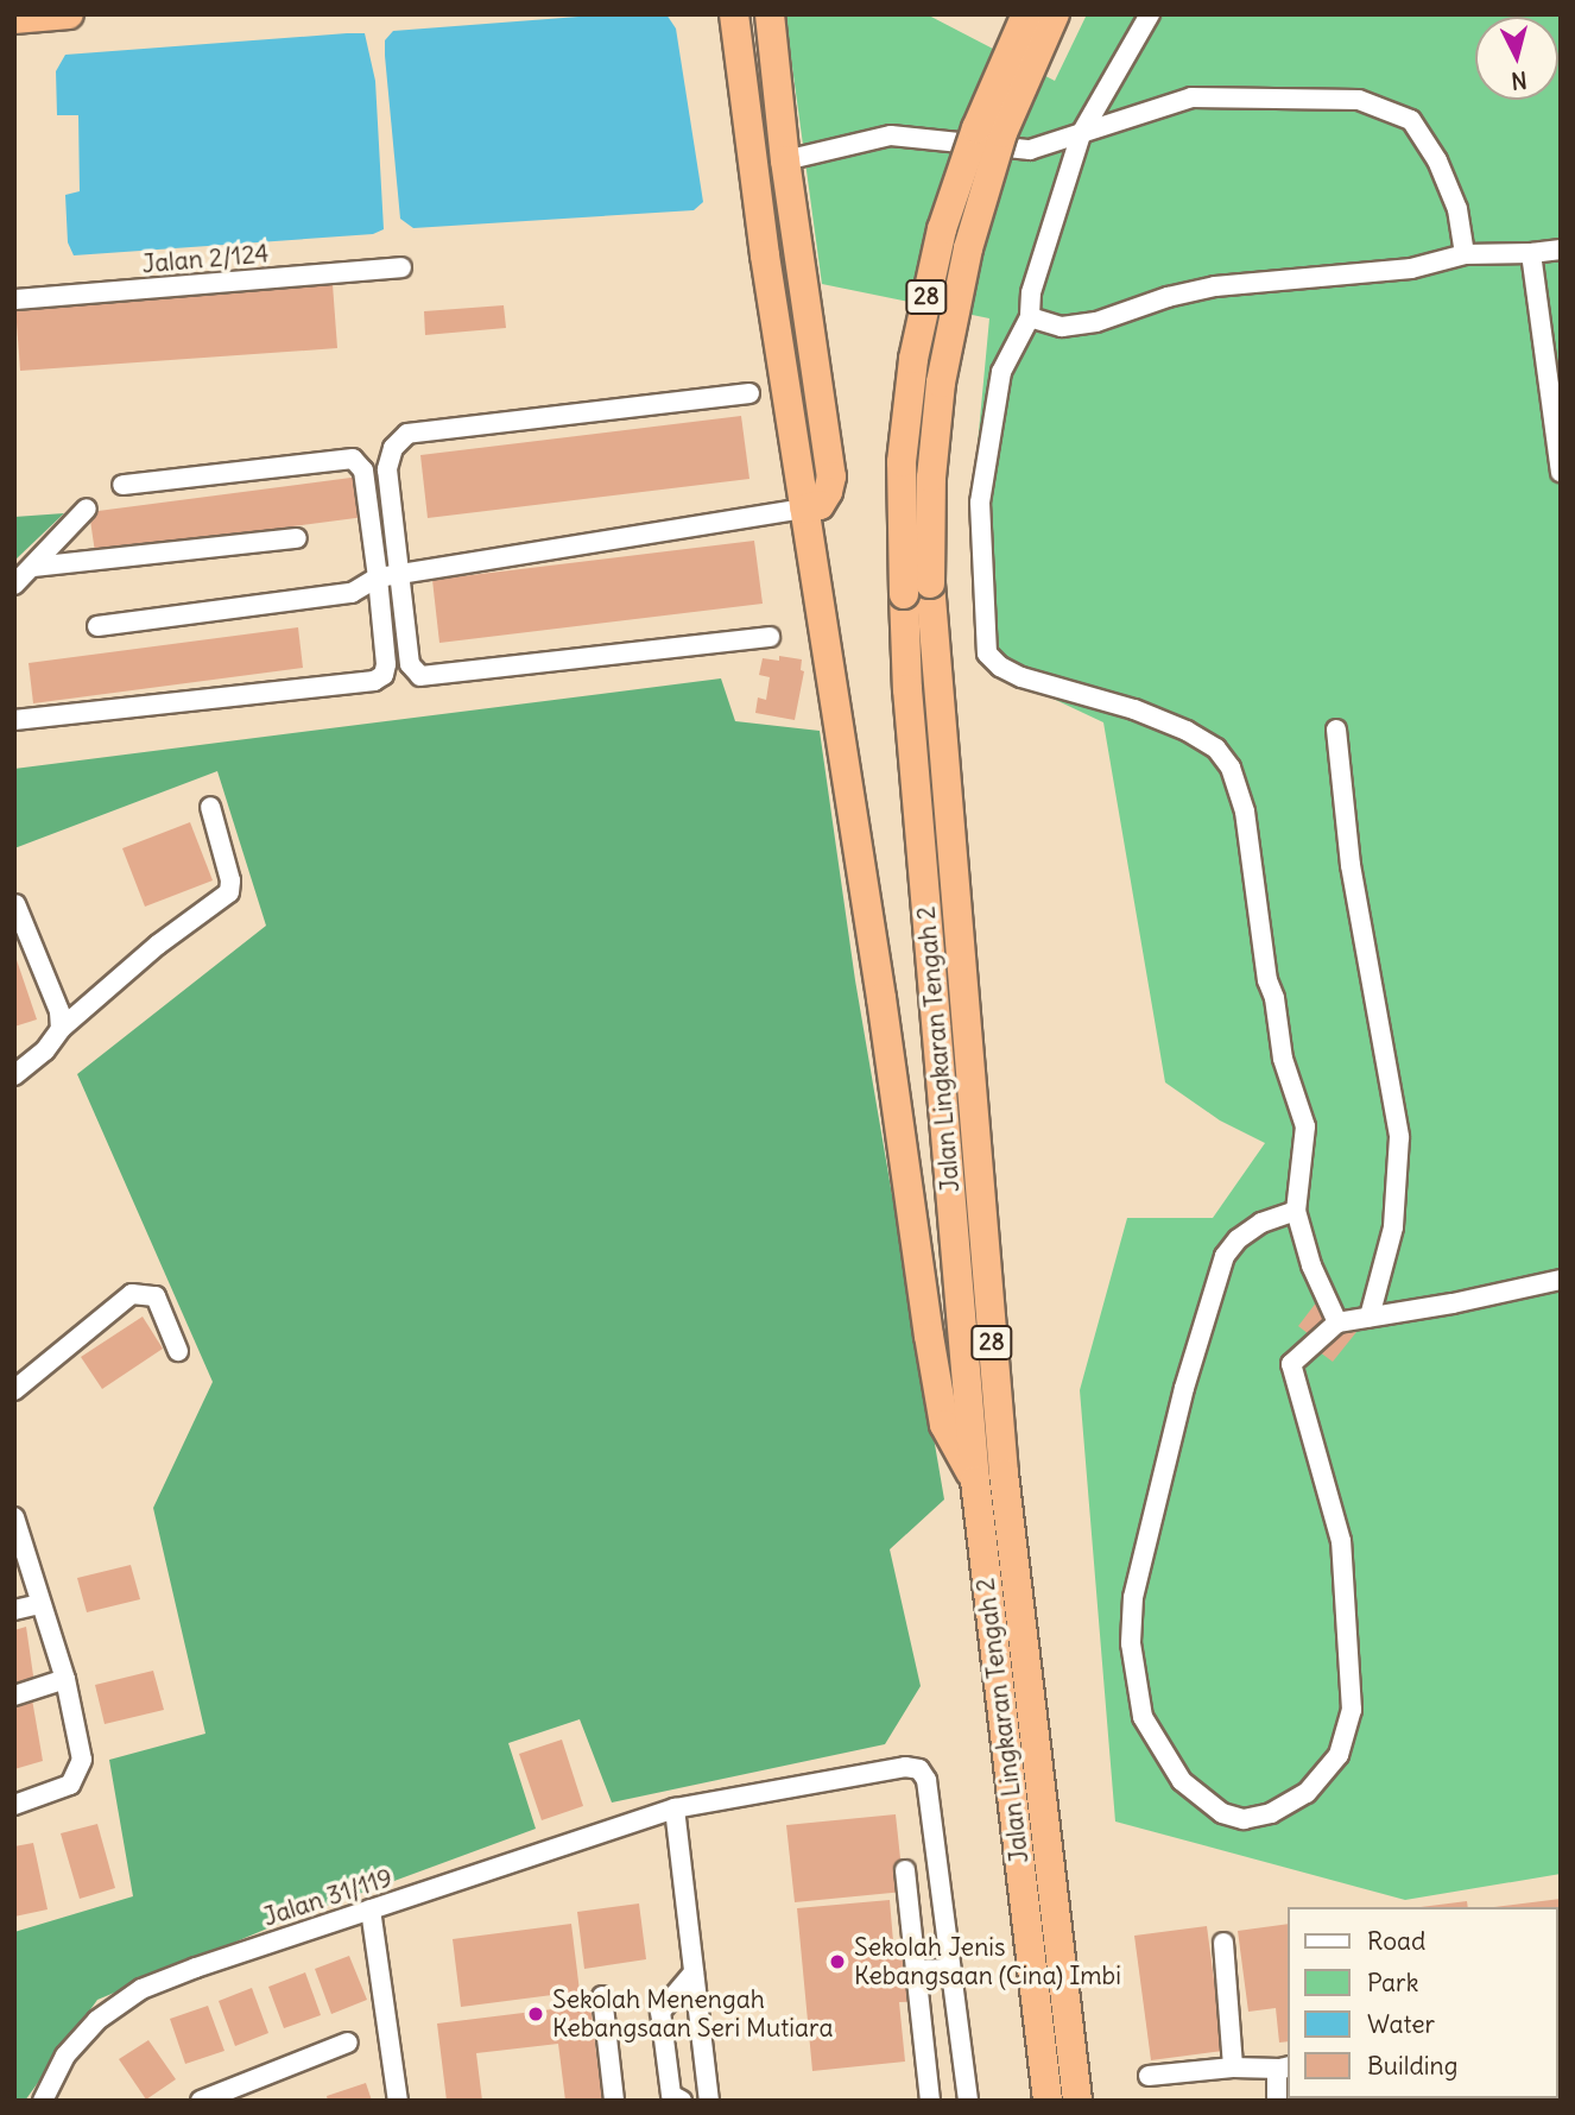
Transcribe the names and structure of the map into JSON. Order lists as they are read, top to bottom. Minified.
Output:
{"streets":{"highway":["28","Jalan Lingkaran Tengah 2"],"street":["Jalan 2/124","Jalan 31/119"]},"places":["Sekolah Jenis Kebangsaan (Cina) Imbi","Sekolah Menengah Kebangsaan Seri Mutiara"],"legend":["Road","Park","Water","Building"],"north":"bottom"}
